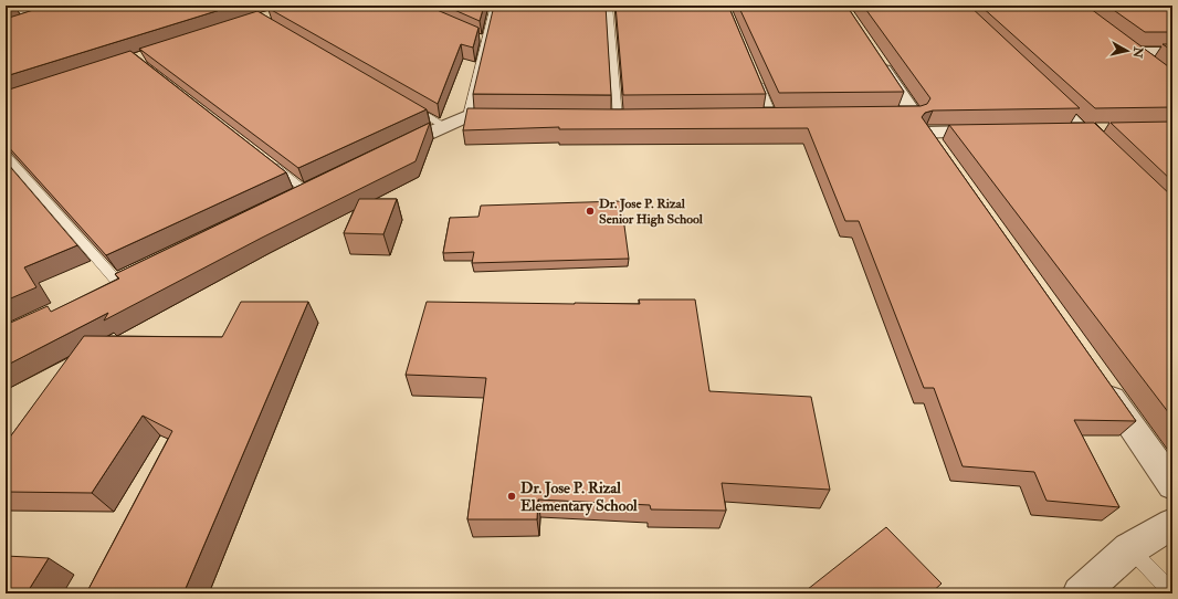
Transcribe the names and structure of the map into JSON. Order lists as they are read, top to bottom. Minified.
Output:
{"places":["Dr. Jose P. Rizal Senior High School","Dr. Jose P. Rizal Elementary School"],"north":"right"}
